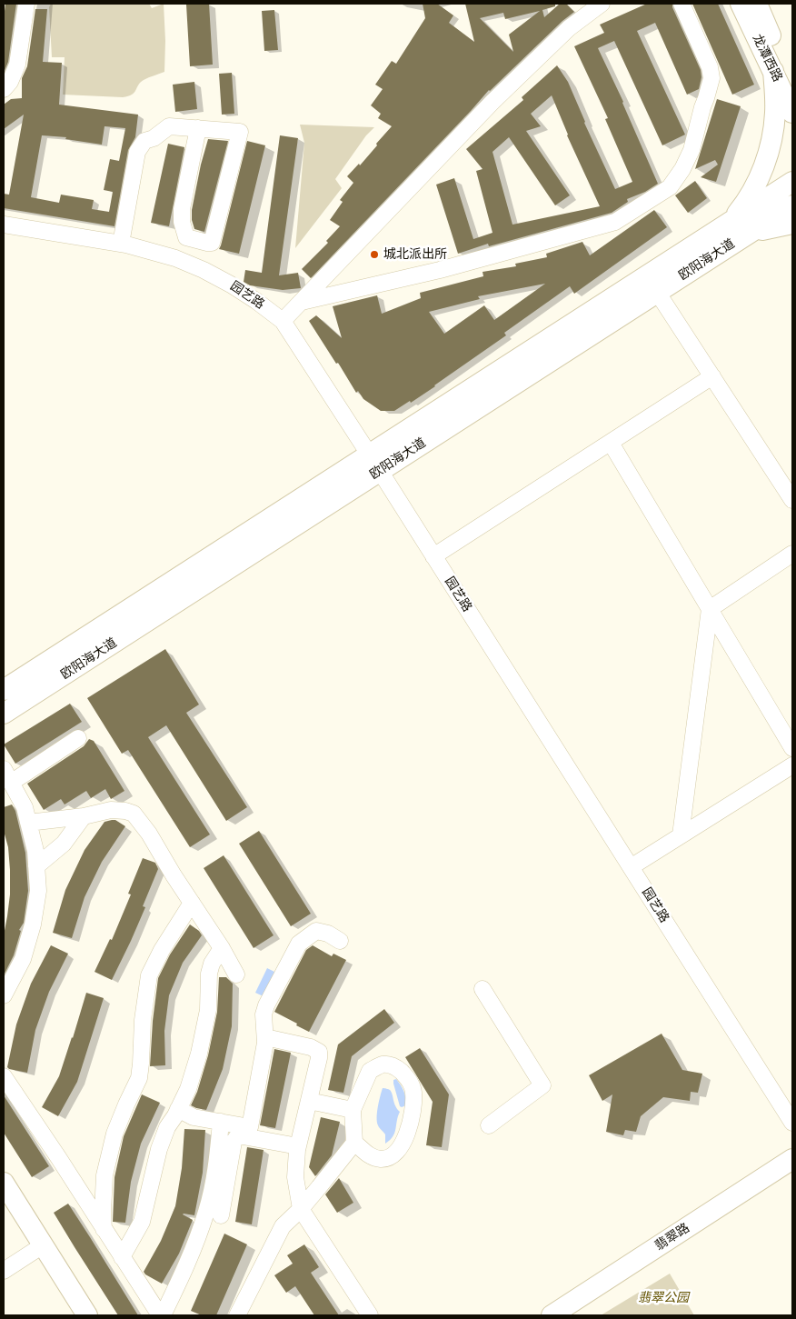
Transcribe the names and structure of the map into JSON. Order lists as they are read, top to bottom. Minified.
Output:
{"streets":{"main road":["龙潭西路","欧阳海大道","翡翠路"],"street":["园艺路"]},"crossings":[["欧阳海大道","园艺路"]],"parks":["翡翠公园"],"places":["城北派出所"]}
